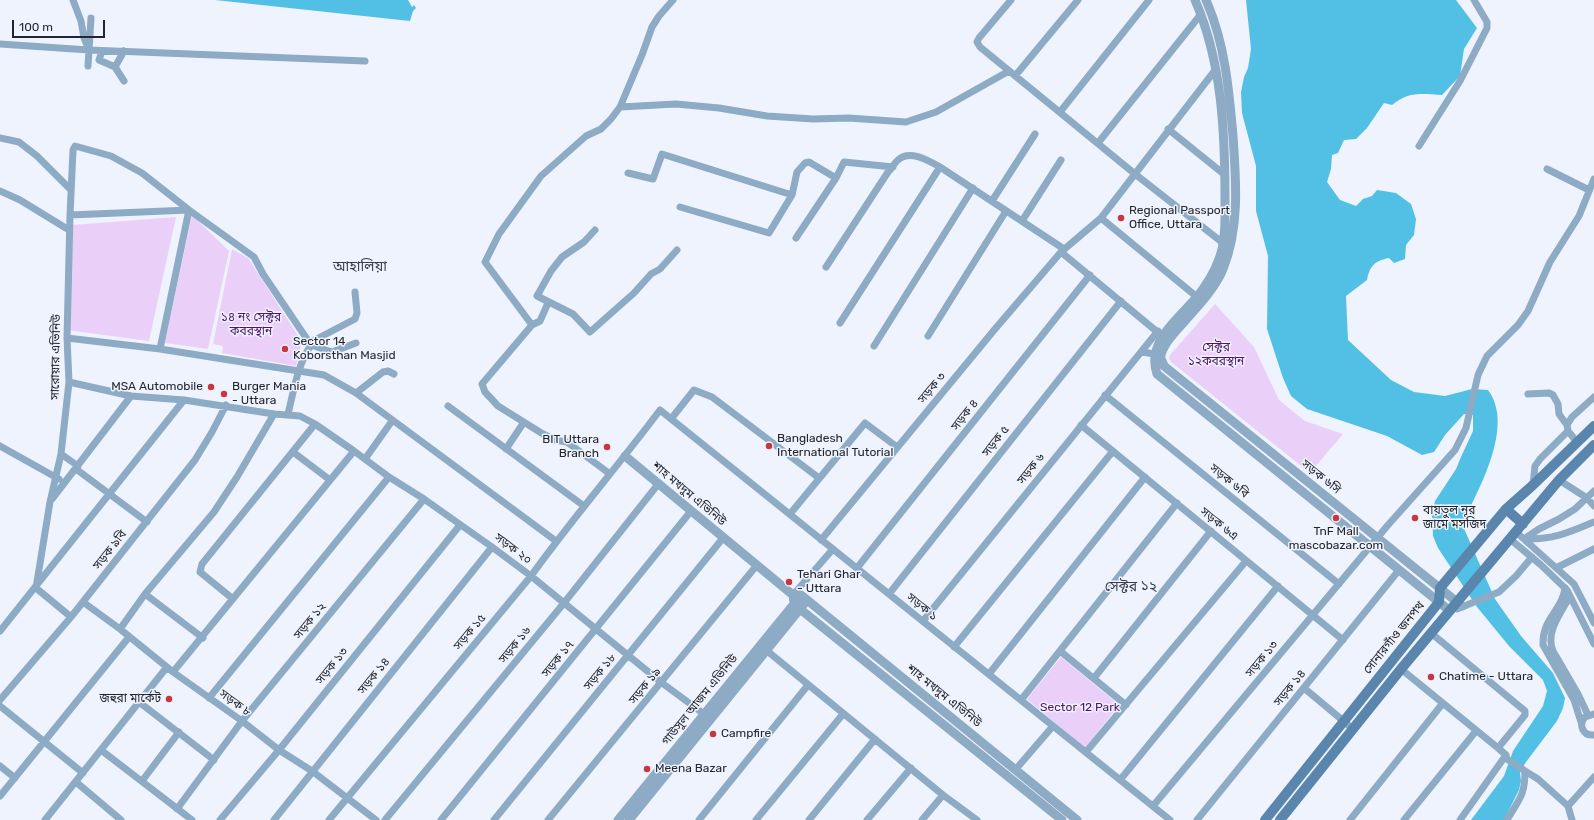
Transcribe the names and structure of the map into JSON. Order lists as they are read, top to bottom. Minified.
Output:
{"streets":{"main road":["সোনারগাঁও জনপথ"],"street":["সারোয়ার এভিনিউ","সড়ক ৩","সড়ক ৪","সড়ক ৫","সড়ক ৬","সড়ক ৬সি","সড়ক ৬বি","শাহ মখদুম এভিনিউ","সড়ক ৬এ","সড়ক ২০","সড়ক ৯বি","সড়ক ১","সড়ক ১২","সড়ক ১৫","সড়ক ১৬","সড়ক ১৭","সড়ক ১৩","সড়ক ১৮","সড়ক ১৪","সড়ক ১৯","গাউসুল আজম এভিনিউ","সড়ক ৮"]},"crossings":[["সারোয়ার এভিনিউ","সড়ক ২০"],["সড়ক ৩","সড়ক ১"],["সড়ক ৪","সড়ক ১"],["সড়ক ৫","সড়ক ১"],["সড়ক ৬","সড়ক ৬বি"],["সড়ক ৬","সড়ক ৬এ"],["সড়ক ৬","সড়ক ১"],["সড়ক ৬সি","সোনারগাঁও জনপথ"],["সড়ক ৬সি","সড়ক ১৩"],["সড়ক ৬সি","সড়ক ১৪"],["সড়ক ৬বি","সড়ক ১৩"],["শাহ মখদুম এভিনিউ","সড়ক ১৫"],["শাহ মখদুম এভিনিউ","সড়ক ১৬"],["শাহ মখদুম এভিনিউ","সড়ক ১৭"],["শাহ মখদুম এভিনিউ","সড়ক ১৮"],["শাহ মখদুম এভিনিউ","সড়ক ১৯"],["শাহ মখদুম এভিনিউ","গাউসুল আজম এভিনিউ"],["সড়ক ৬এ","সড়ক ১৩"],["সড়ক ৬এ","সড়ক ১৪"],["সড়ক ২০","সড়ক ৯বি"],["সড়ক ২০","সড়ক ১২"],["সড়ক ২০","সড়ক ১৫"],["সড়ক ২০","সড়ক ১৬"],["সড়ক ২০","সড়ক ১৭"],["সড়ক ২০","সড়ক ১৩"],["সড়ক ২০","সড়ক ১৮"],["সড়ক ২০","সড়ক ১৪"],["সড়ক ২০","সড়ক ১৯"],["সড়ক ২০","গাউসুল আজম এভিনিউ"],["সড়ক ৯বি","সড়ক ৮"],["সড়ক ১","সড়ক ১৫"],["সড়ক ১","সড়ক ১৩"],["সড়ক ১২","সড়ক ৮"],["সড়ক ১৫","সড়ক ৮"],["সড়ক ১৩","সড়ক ৮"],["সড়ক ১৪","সড়ক ৮"]],"districts":["আহালিয়া","সেক্টর ১২"],"parks":["১৪ নং সেক্টর কবরস্থান","সেক্টর ১২কবরস্থান","Sector 12 Park"],"places":["Regional Passport Office, Uttara","Sector 14 Koborsthan Masjid","MSA Automobile","Burger Mania - Uttara","Bangladesh International Tutorial","BIT Uttara Branch","TnF Mall mascobazar.com","বায়তুল নূর জামে মসজিদ","Tehari Ghar - Uttara","Chatime - Uttara","জহুরা মার্কেট","Campfire","Meena Bazar"],"scale_bar":"100 m"}
